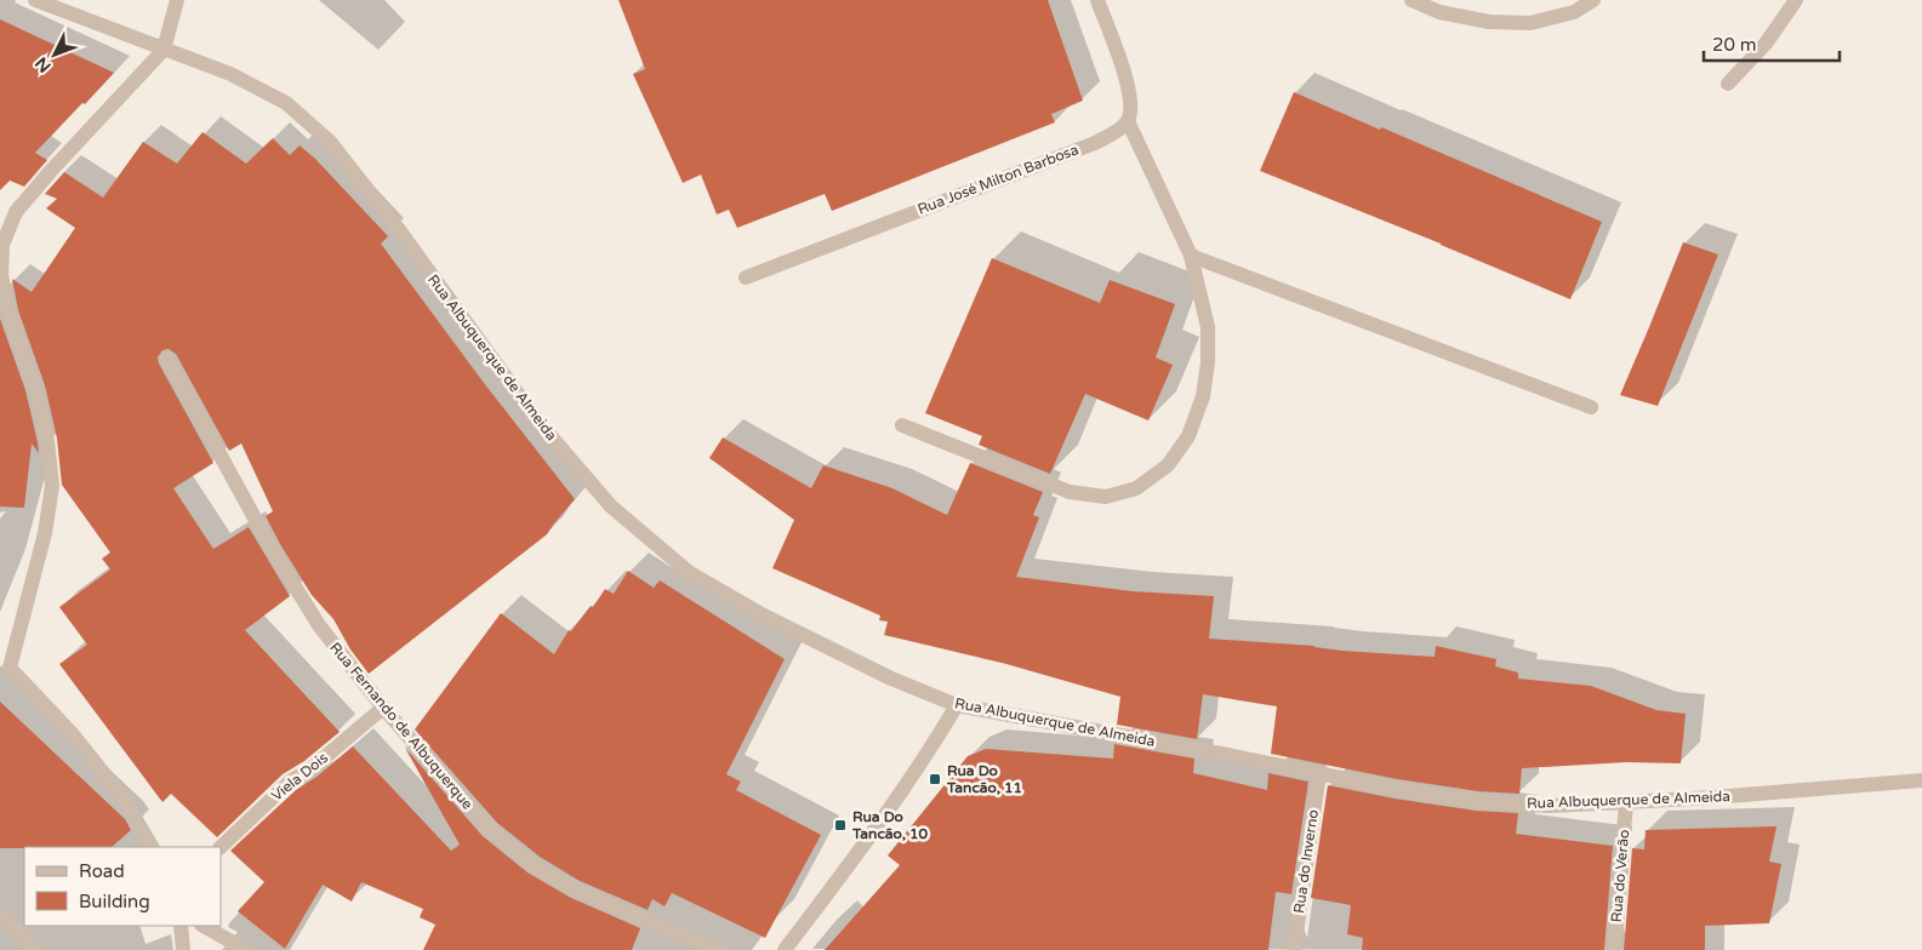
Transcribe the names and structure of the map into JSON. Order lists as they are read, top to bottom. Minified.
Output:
{"streets":{"street":["Rua José Milton Barbosa","Rua Albuquerque de Almeida","Rua Fernando de Albuquerque","Viela Dois","Rua do Inverno","Rua do Verão"]},"crossings":[["Rua Albuquerque de Almeida","Rua do Inverno"],["Rua Albuquerque de Almeida","Rua do Verão"],["Rua Fernando de Albuquerque","Viela Dois"]],"places":{"transit":["Rua Do Tancão, 11","Rua Do Tancão, 10"]},"legend":["Road","Building"],"scale_bar":"20 m","north":"bottom left"}
